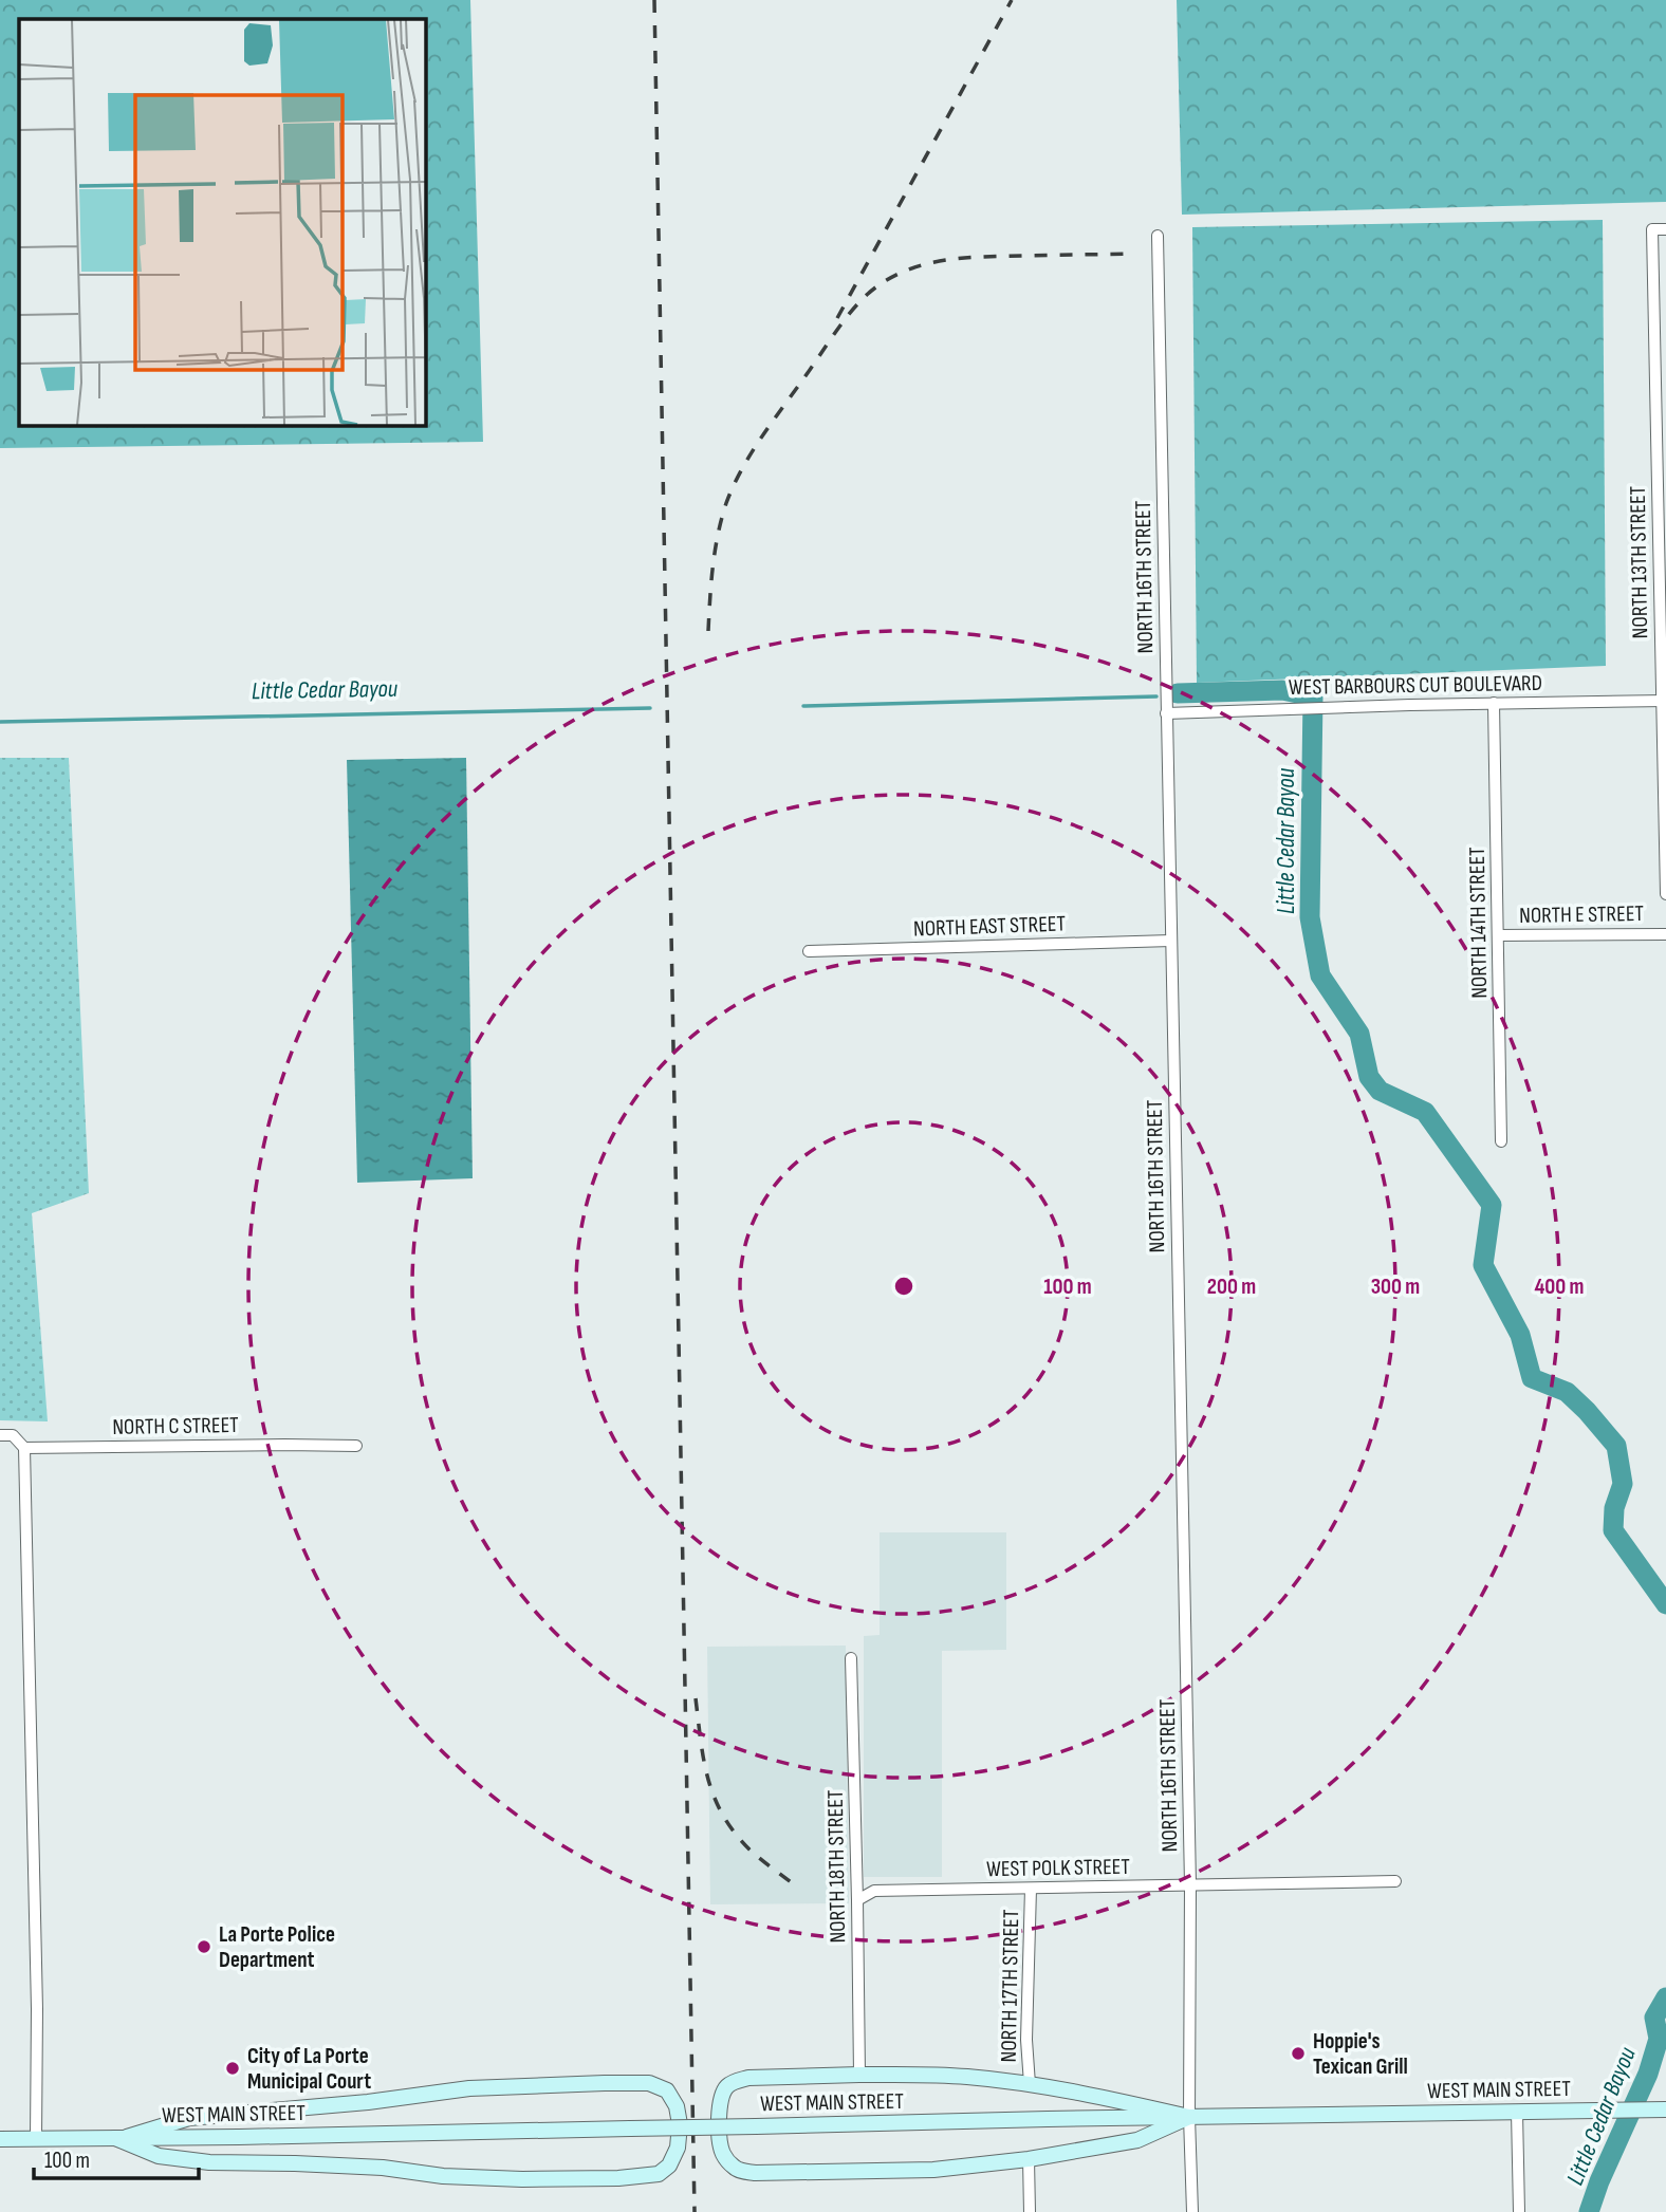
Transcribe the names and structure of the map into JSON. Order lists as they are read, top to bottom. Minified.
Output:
{"streets":{"main road":["WEST MAIN STREET"],"street":["NORTH 13TH STREET","NORTH 16TH STREET","WEST BARBOURS CUT BOULEVARD","NORTH E STREET","NORTH 14TH STREET","NORTH EAST STREET","NORTH C STREET","NORTH 18TH STREET","WEST POLK STREET","NORTH 17TH STREET"]},"crossings":[["NORTH 13TH STREET","WEST BARBOURS CUT BOULEVARD"],["NORTH 16TH STREET","WEST BARBOURS CUT BOULEVARD"],["NORTH 16TH STREET","NORTH EAST STREET"],["NORTH 16TH STREET","WEST POLK STREET"],["NORTH 16TH STREET","WEST MAIN STREET"],["WEST BARBOURS CUT BOULEVARD","NORTH 14TH STREET"],["NORTH E STREET","NORTH 14TH STREET"],["NORTH 18TH STREET","WEST POLK STREET"],["WEST POLK STREET","NORTH 17TH STREET"]],"water":["Little Cedar Bayou"],"places":["La Porte Police Department","Hoppie's Texican Grill","City of La Porte Municipal Court"],"scale_bar":"100 m","rings":["100 m","200 m","300 m","400 m"]}
